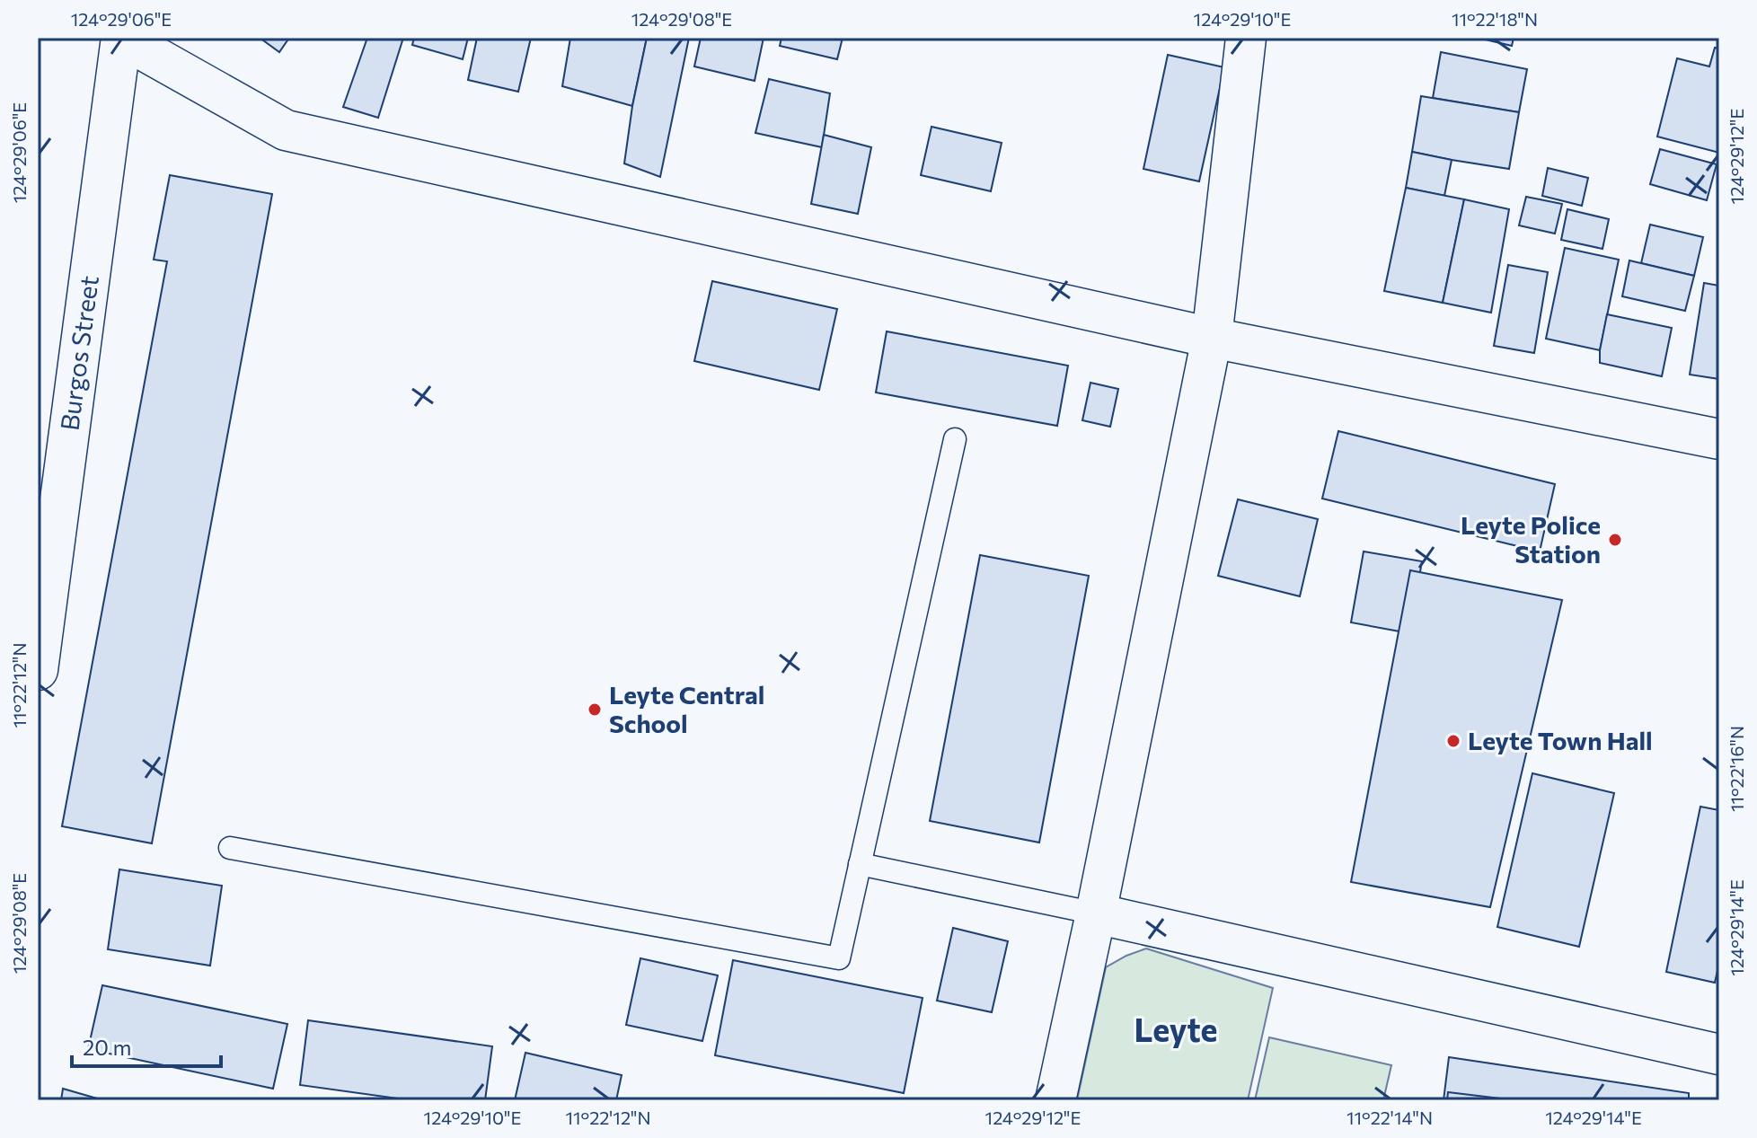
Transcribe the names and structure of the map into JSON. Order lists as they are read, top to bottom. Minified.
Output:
{"streets":{"street":["Burgos Street"]},"districts":["Leyte"],"places":["Leyte Police Station","Leyte Central School","Leyte Town Hall"],"scale_bar":"20 m","coordinates":["124°29'06\"E","124°29'08\"E","124°29'10\"E","11°22'18\"N","124°29'12\"E","11°22'12\"N","11°22'16\"N","124°29'14\"E","11°22'14\"N"]}
